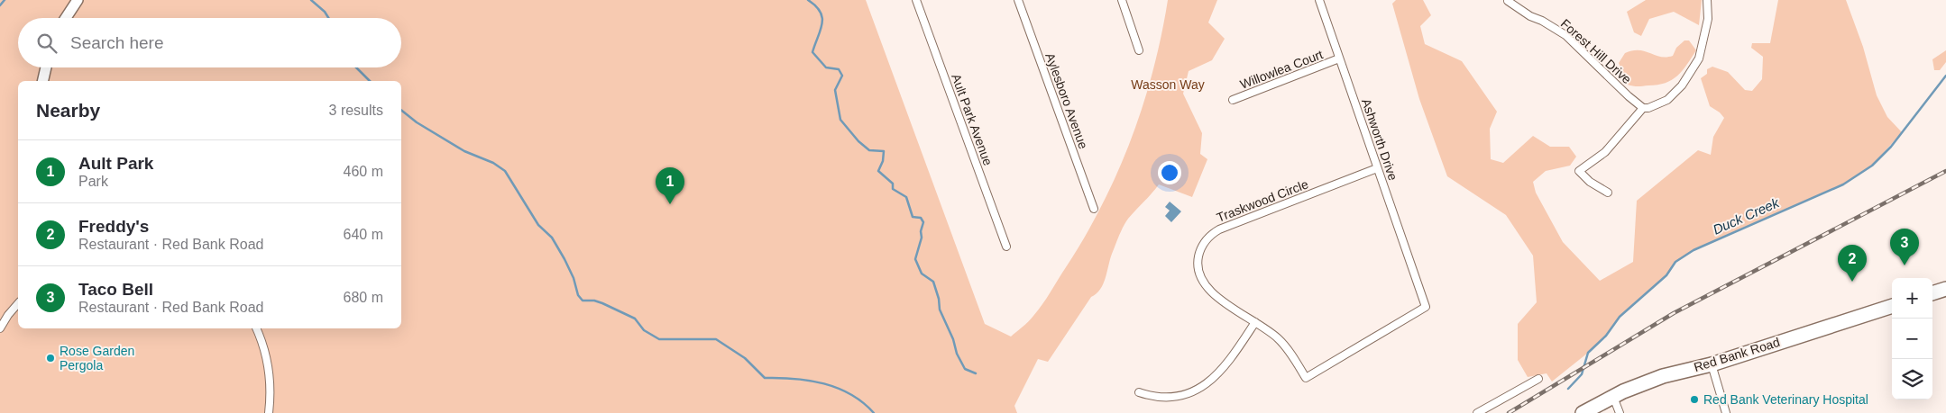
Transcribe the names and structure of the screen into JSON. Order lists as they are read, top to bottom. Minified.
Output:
{"streets":{"highway":["Red Bank Road"],"street":["Forest Hill Drive","Willowlea Court","Aylesboro Avenue","Ault Park Avenue","Ashworth Drive","Traskwood Circle"]},"crossings":[["Willowlea Court","Ashworth Drive"],["Ashworth Drive","Traskwood Circle"]],"water":["Duck Creek"],"parks":["Wasson Way"],"places":["Rose Garden Pergola","Red Bank Veterinary Hospital"],"page":{"search":"Search here","heading":["Nearby","3 results"],"list":[{"mark":"1","name":"Ault Park","note":"Park","value":"460 m"},{"mark":"2","name":"Freddy's","note":"Restaurant · Red Bank Road","value":"640 m"},{"mark":"3","name":"Taco Bell","note":"Restaurant · Red Bank Road","value":"680 m"}],"pins":["1","3","2"],"map_buttons":["+","−"]}}
